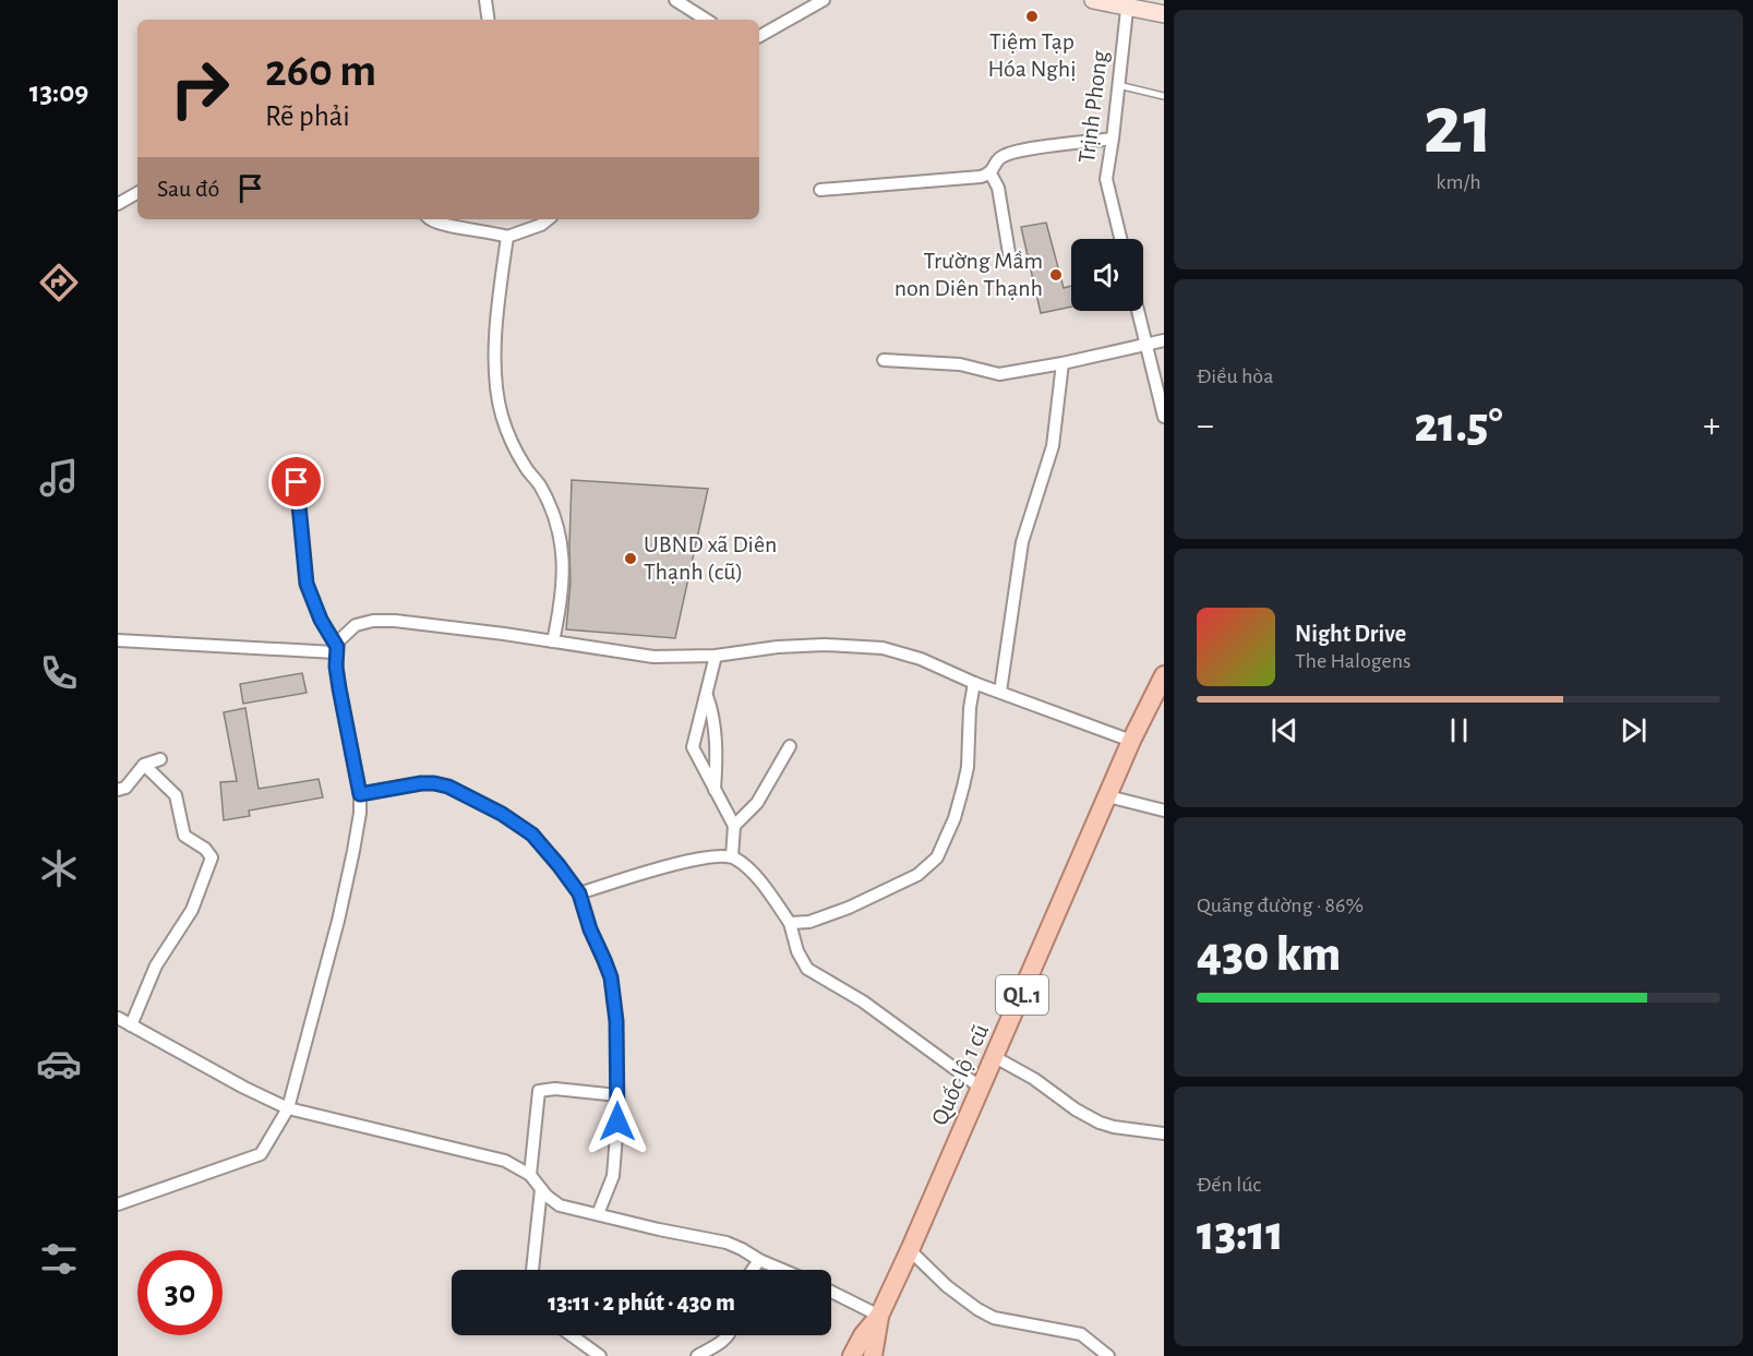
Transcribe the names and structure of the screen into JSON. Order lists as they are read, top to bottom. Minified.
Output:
{"streets":{"main road":["QL.1","Quốc lộ 1 cũ"],"street":["Trịnh Phong"]},"places":["Tiệm Tạp Hóa Nghị","Trường Mầm non Diên Thạnh","UBND xã Diên Thạnh (cũ)"],"page":{"tabs":"13:09","tile":[["21","km/h"],"Điều hòa",["Quãng đường · 86%","430 km"],["Đến lúc","13:11"]],"turn":["260 m","Rẽ phải"],"then":"Sau đó","heat":["−","21.5°","+"],"song":["Night Drive","The Halogens"],"limit":"30","trip":"13:11 · 2 phút · 430 m"}}
